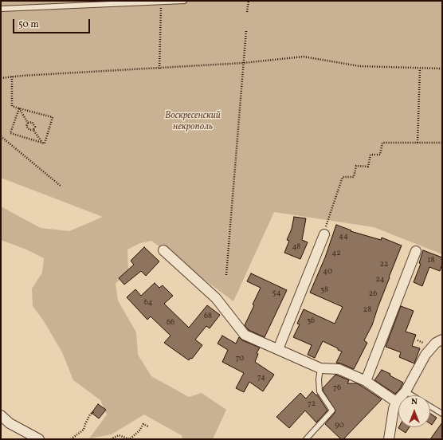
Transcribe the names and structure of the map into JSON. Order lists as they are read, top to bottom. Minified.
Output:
{"parks":["Воскресенский некрополь"],"house_numbers":["44","48","42","18","22","40","24","38","54","26","64","28","68","36","66","70","74","76","72","90"],"scale_bar":"50 m","north":"top"}
